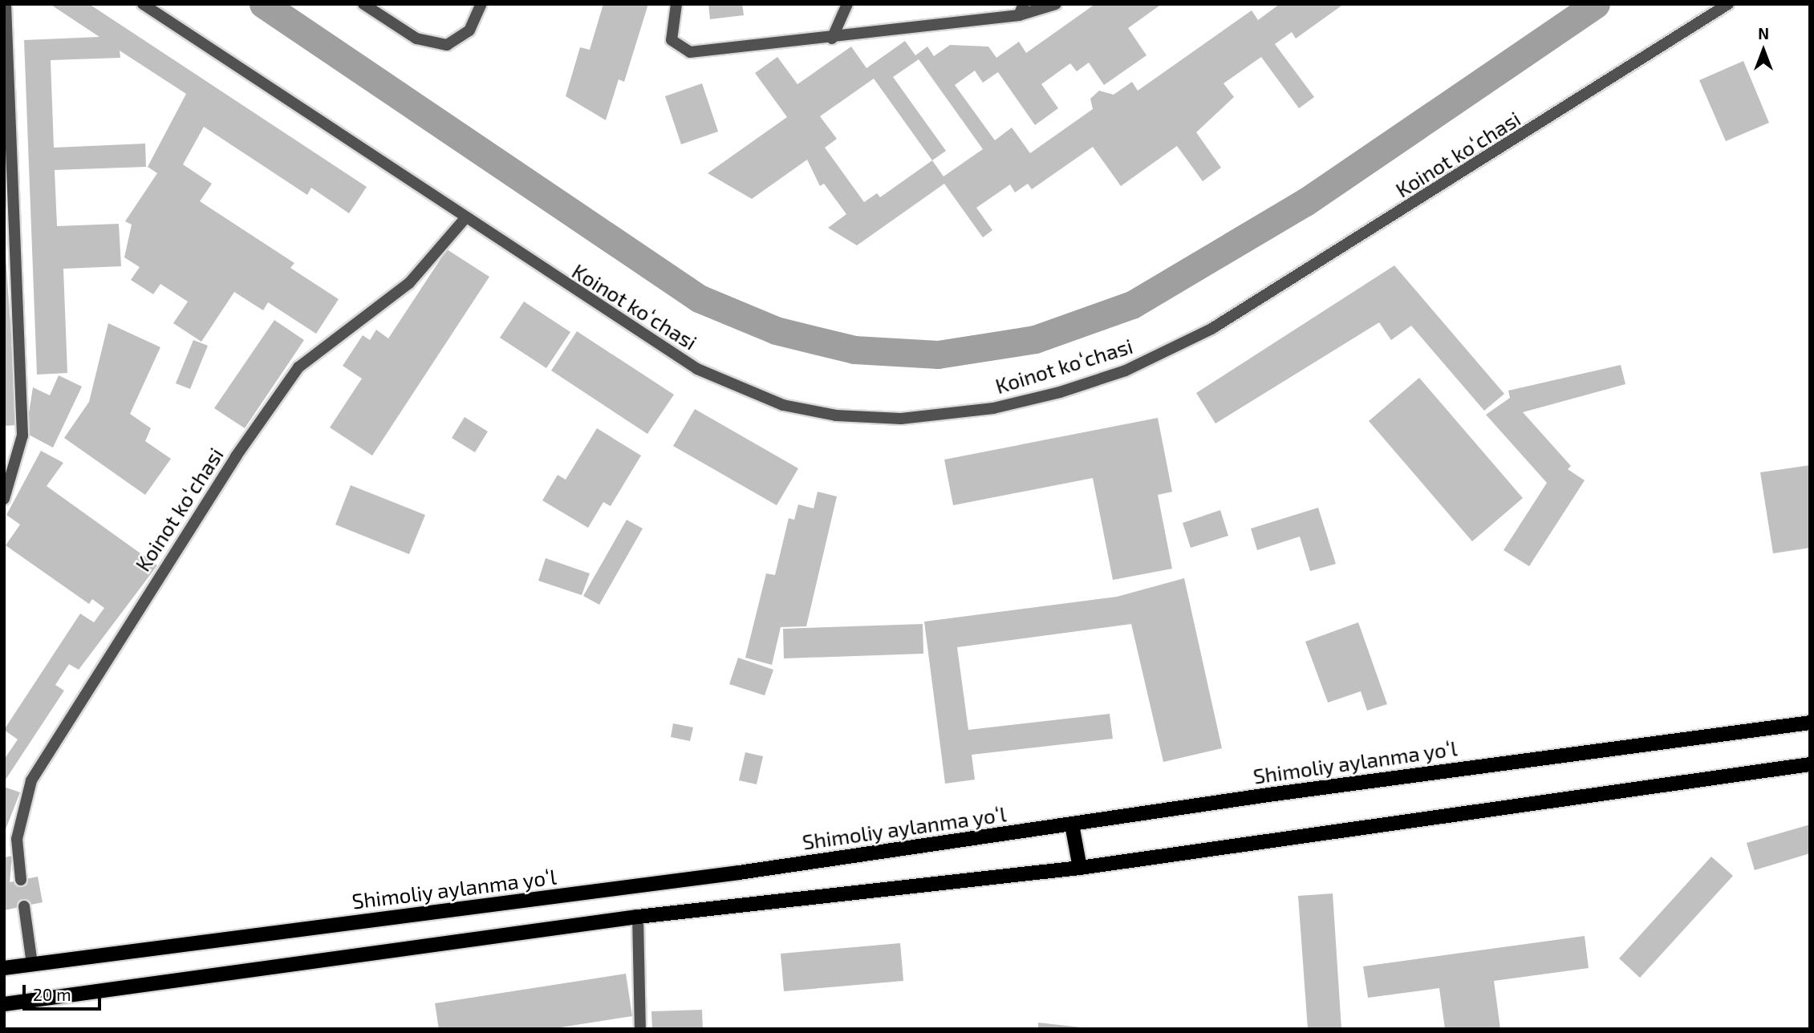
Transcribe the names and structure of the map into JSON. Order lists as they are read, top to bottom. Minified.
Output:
{"streets":{"main road":["Shimoliy aylanma yoʻl"],"street":["Koinot koʻchasi"]},"scale_bar":"20 m","north":"top"}
